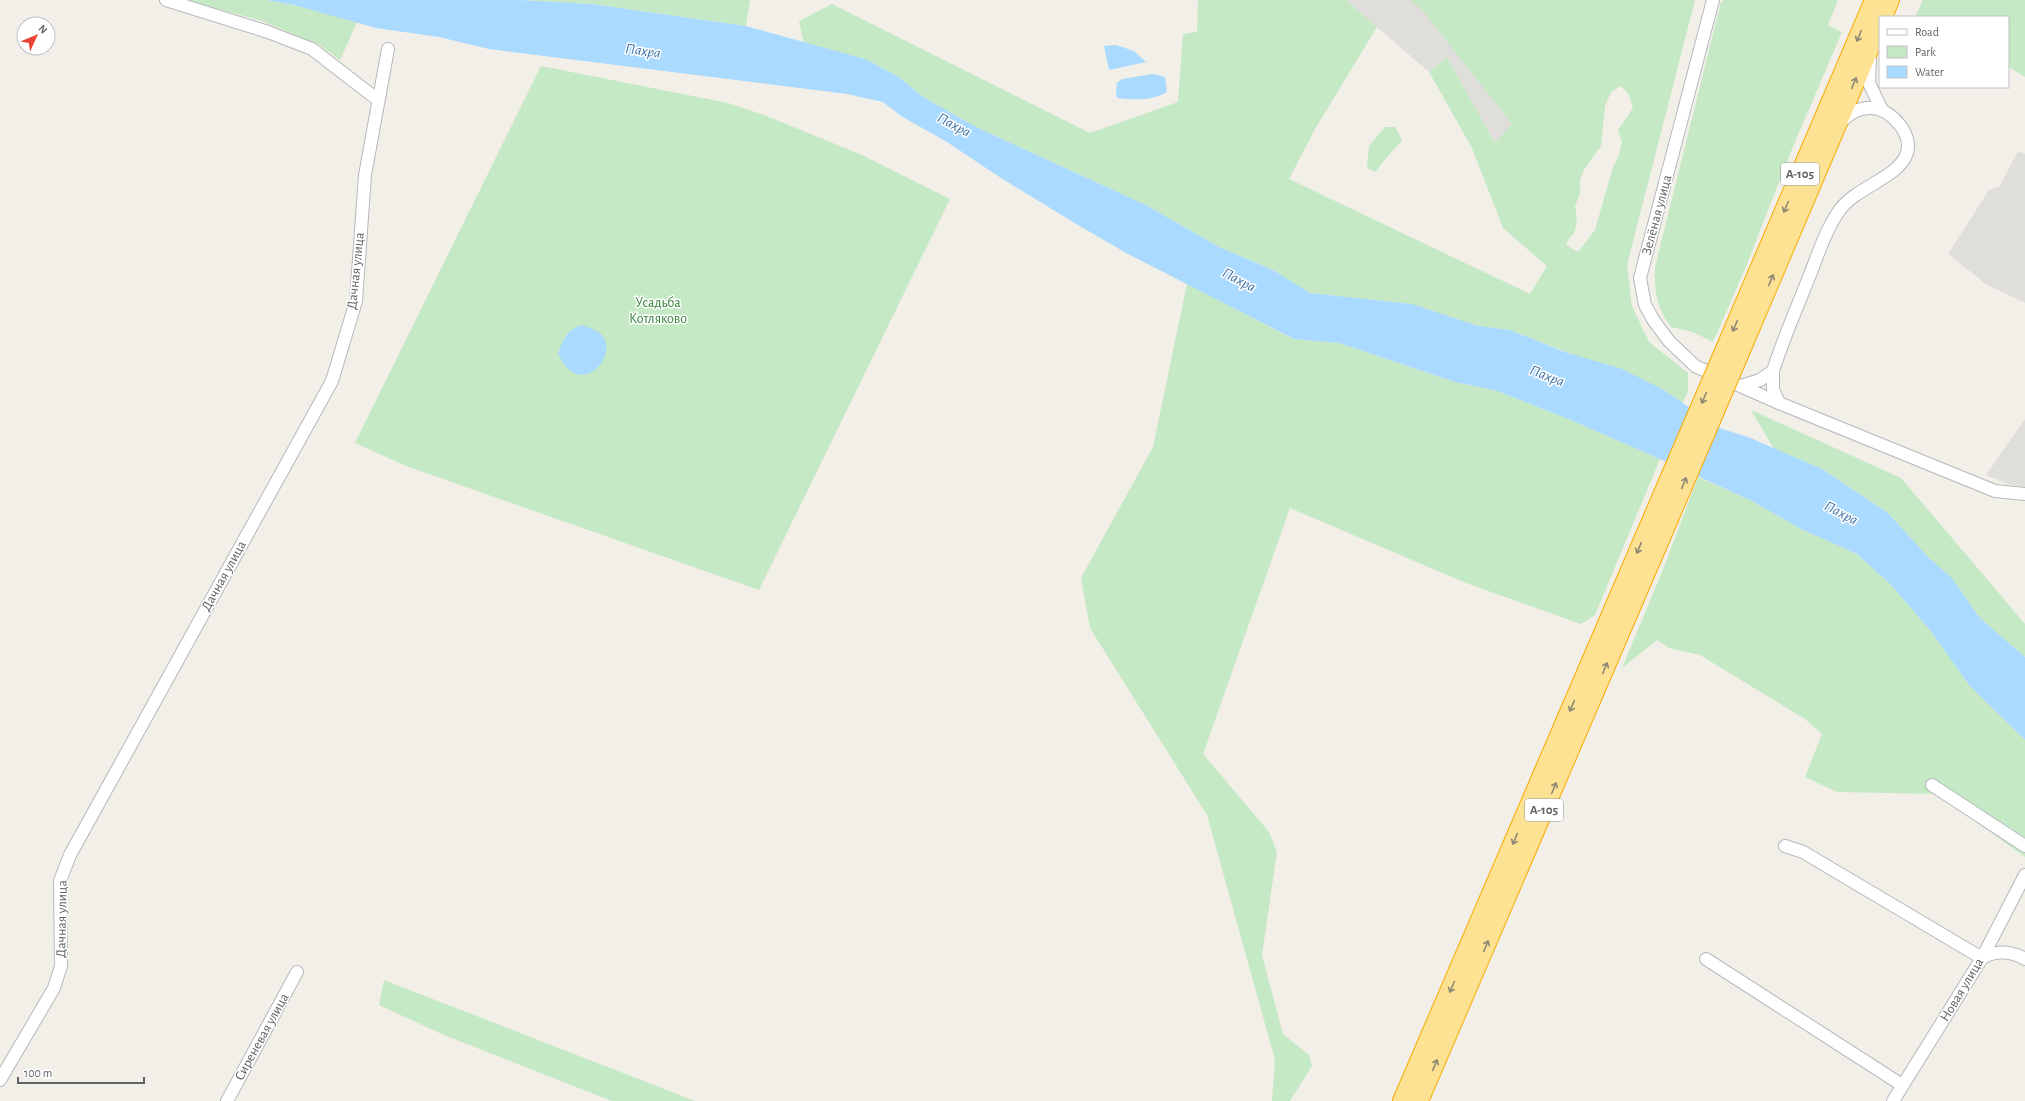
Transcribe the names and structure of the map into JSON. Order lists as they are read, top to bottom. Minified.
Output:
{"streets":{"highway":["А-105"],"street":["Зелёная улица","Дачная улица","Новая улица","Сиреневая улица"]},"water":["Пахра"],"parks":["Усадьба Котляково"],"legend":["Road","Park","Water"],"scale_bar":"100 m","north":"top right"}
